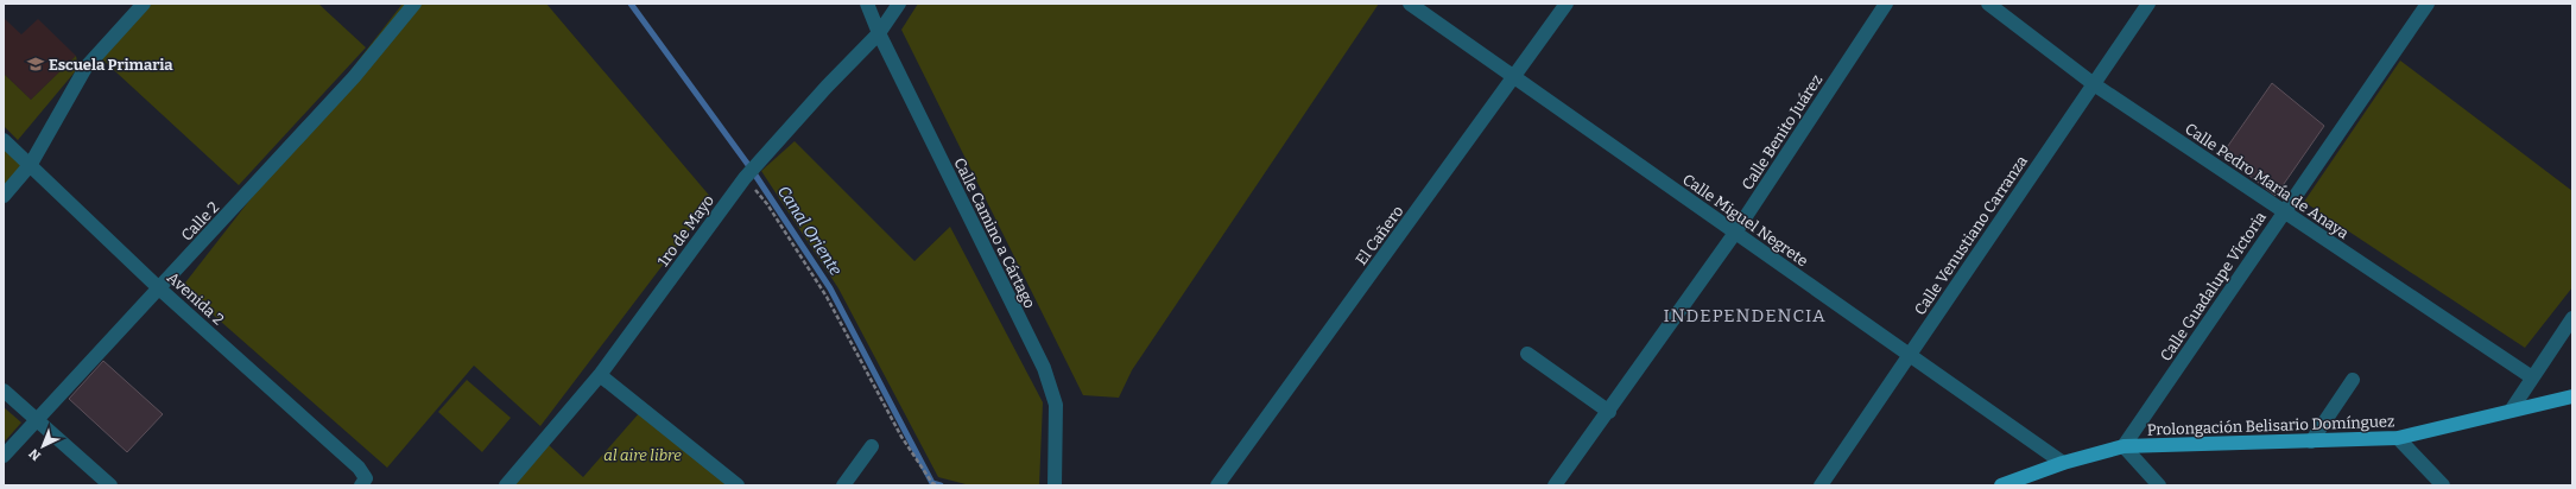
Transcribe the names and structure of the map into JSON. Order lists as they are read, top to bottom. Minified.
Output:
{"streets":{"main road":["Prolongación Belisario Domínguez"],"street":["Calle Benito Juárez","Calle Pedro María de Anaya","Calle Miguel Negrete","Calle 2","1ro de Mayo","Calle Camino a Cártago","El Cañero","Calle Venustiano Carranza","Calle Guadalupe Victoria","Avenida 2"]},"crossings":[["Calle Benito Juárez","Calle Miguel Negrete"],["Calle Pedro María de Anaya","Calle Venustiano Carranza"],["Calle Pedro María de Anaya","Calle Guadalupe Victoria"],["Calle Miguel Negrete","El Cañero"],["Calle Miguel Negrete","Calle Venustiano Carranza"],["Calle Miguel Negrete","Prolongación Belisario Domínguez"],["Calle 2","Avenida 2"],["1ro de Mayo","Calle Camino a Cártago"],["Calle Guadalupe Victoria","Prolongación Belisario Domínguez"]],"districts":["INDEPENDENCIA"],"water":["Canal Oriente"],"parks":["al aire libre"],"places":{"school or university":["Escuela Primaria"]},"north":"bottom left"}
